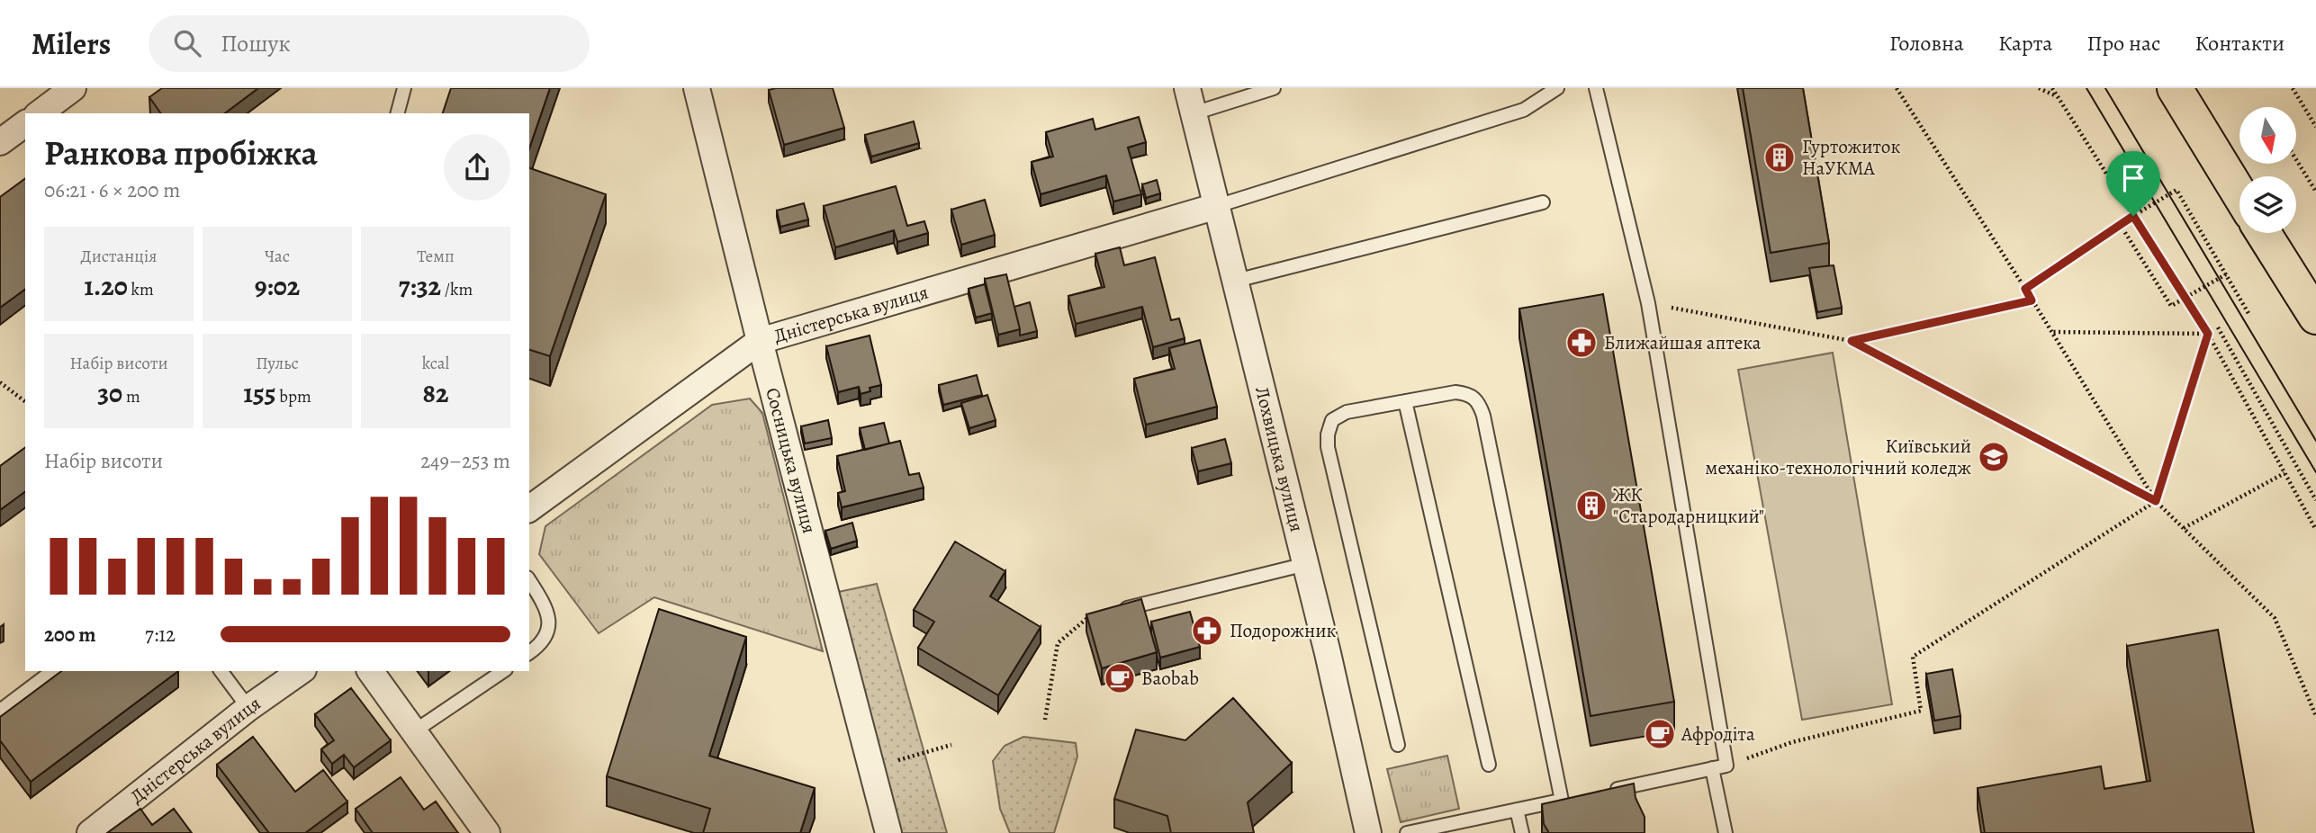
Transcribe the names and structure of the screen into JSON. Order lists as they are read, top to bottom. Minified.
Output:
{"streets":{"street":["Дністерська вулиця","Лохвицька вулиця","Сосницька вулиця"]},"crossings":[["Дністерська вулиця","Лохвицька вулиця"],["Дністерська вулиця","Сосницька вулиця"]],"places":{"building":["Гуртожиток НаУКМА","ЖК \"Стародарницкий\""],"pharmacy":["Ближайшая аптека","Подорожник"],"school or university":["Київський механіко-технологічний коледж"],"cafe":["Baobab","Афродіта"]},"north":"bottom","page":{"header":"Milers","search":"Пошук","nav":["Головна","Карта","Про нас","Контакти"],"heading":["Ранкова пробіжка","06:21 · 6 × 200 m"],"stats":[["Дистанція","1.20 km"],["Час","9:02"],["Темп","7:32 /km"],["Набір висоти","30 m"],["Пульс","155 bpm"],["kcal","82"]],"chart":["Набір висоти","249–253 m"],"list":[{"name":"200 m","note":"7:12"}]}}
